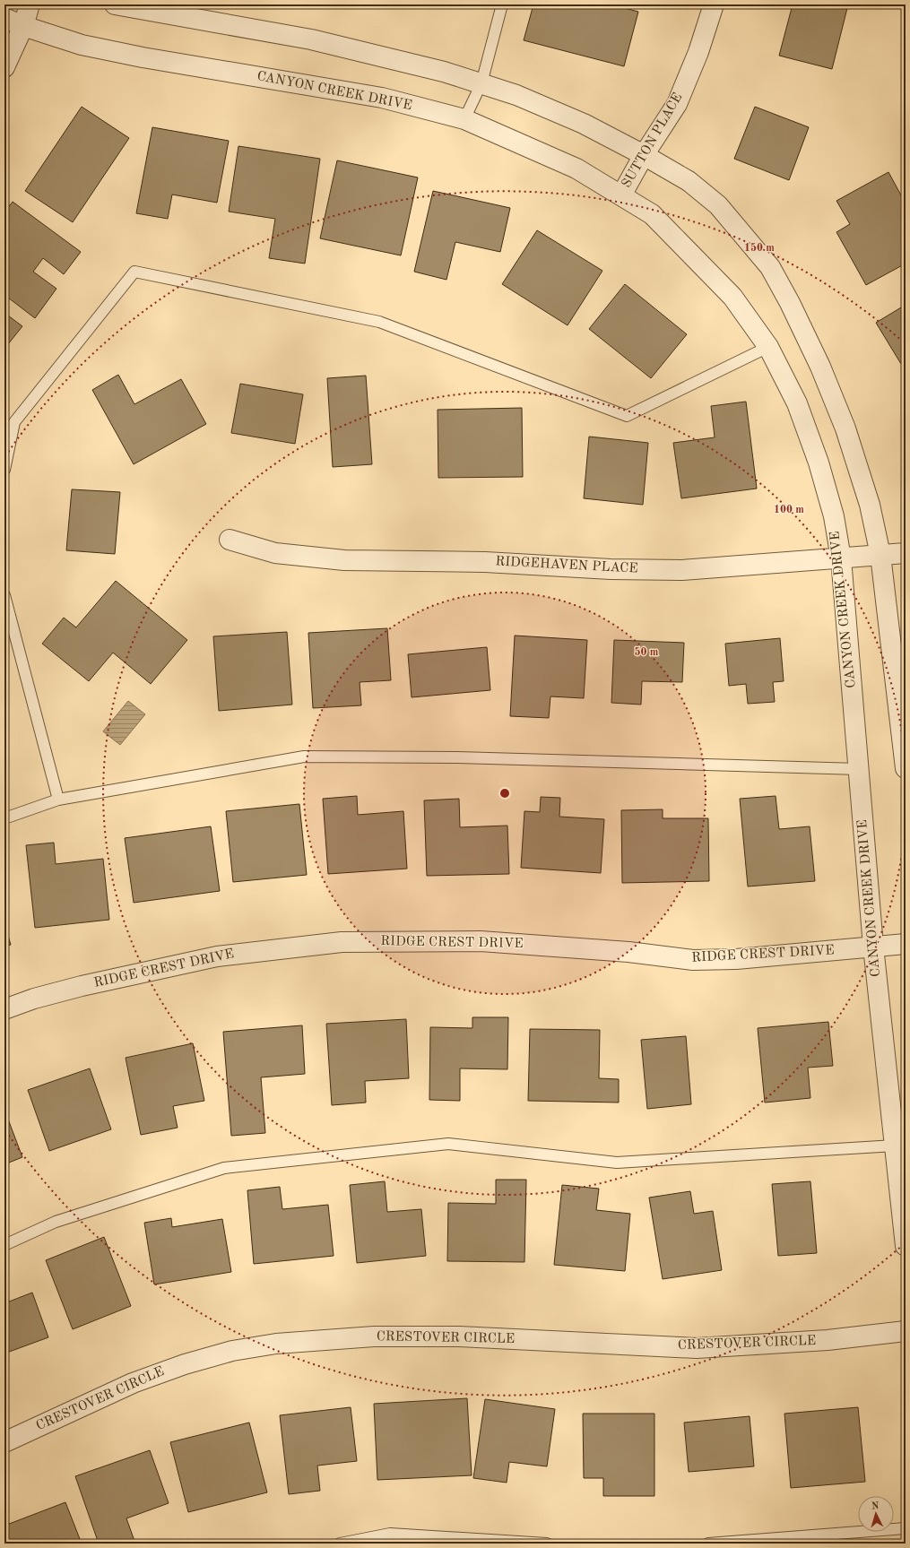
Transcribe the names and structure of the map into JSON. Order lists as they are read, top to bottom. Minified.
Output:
{"streets":{"street":["CANYON CREEK DRIVE","SUTTON PLACE","RIDGEHAVEN PLACE","RIDGE CREST DRIVE","CRESTOVER CIRCLE"]},"crossings":[["CANYON CREEK DRIVE","SUTTON PLACE"],["CANYON CREEK DRIVE","RIDGEHAVEN PLACE"],["CANYON CREEK DRIVE","RIDGE CREST DRIVE"]],"north":"top","rings":["150 m","100 m","50 m"]}
